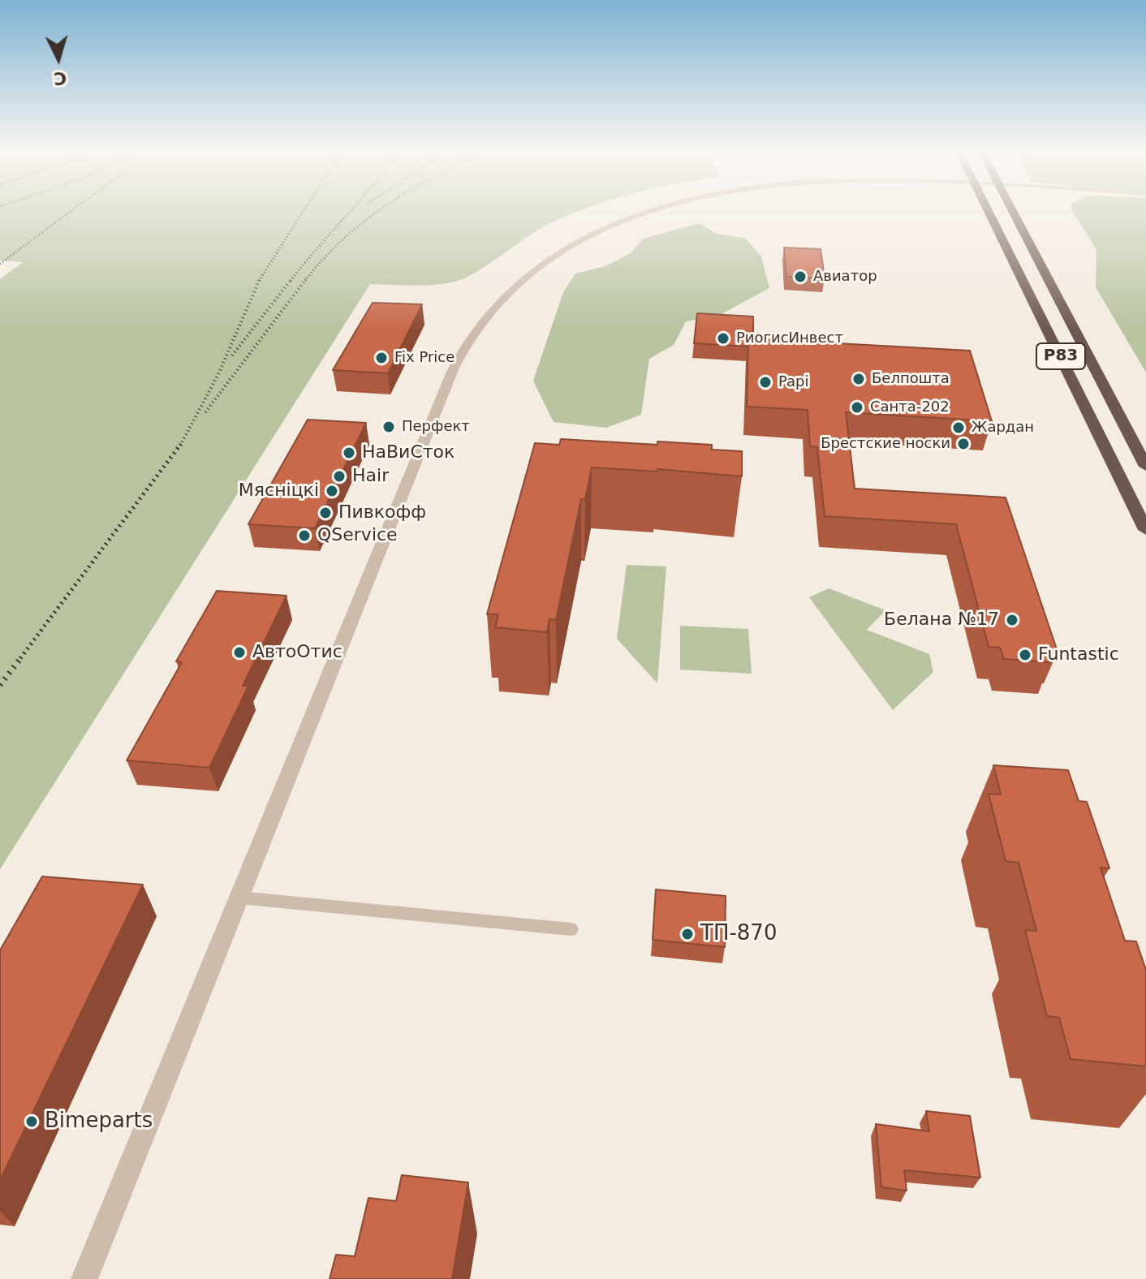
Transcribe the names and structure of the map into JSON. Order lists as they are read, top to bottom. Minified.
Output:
{"streets":{"highway":["Р83"]},"places":["Авиатор","РиогисИнвест","Fix Price","Белпошта","Papi","Санта-202","Перфект","Жардан","Брестские носки","НаВиСток","Hair","Мясніцкі","Пивкофф","QService","Белана №17","АвтоОтис","Funtastic","ТП-870","Bimeparts"],"north":"bottom"}
